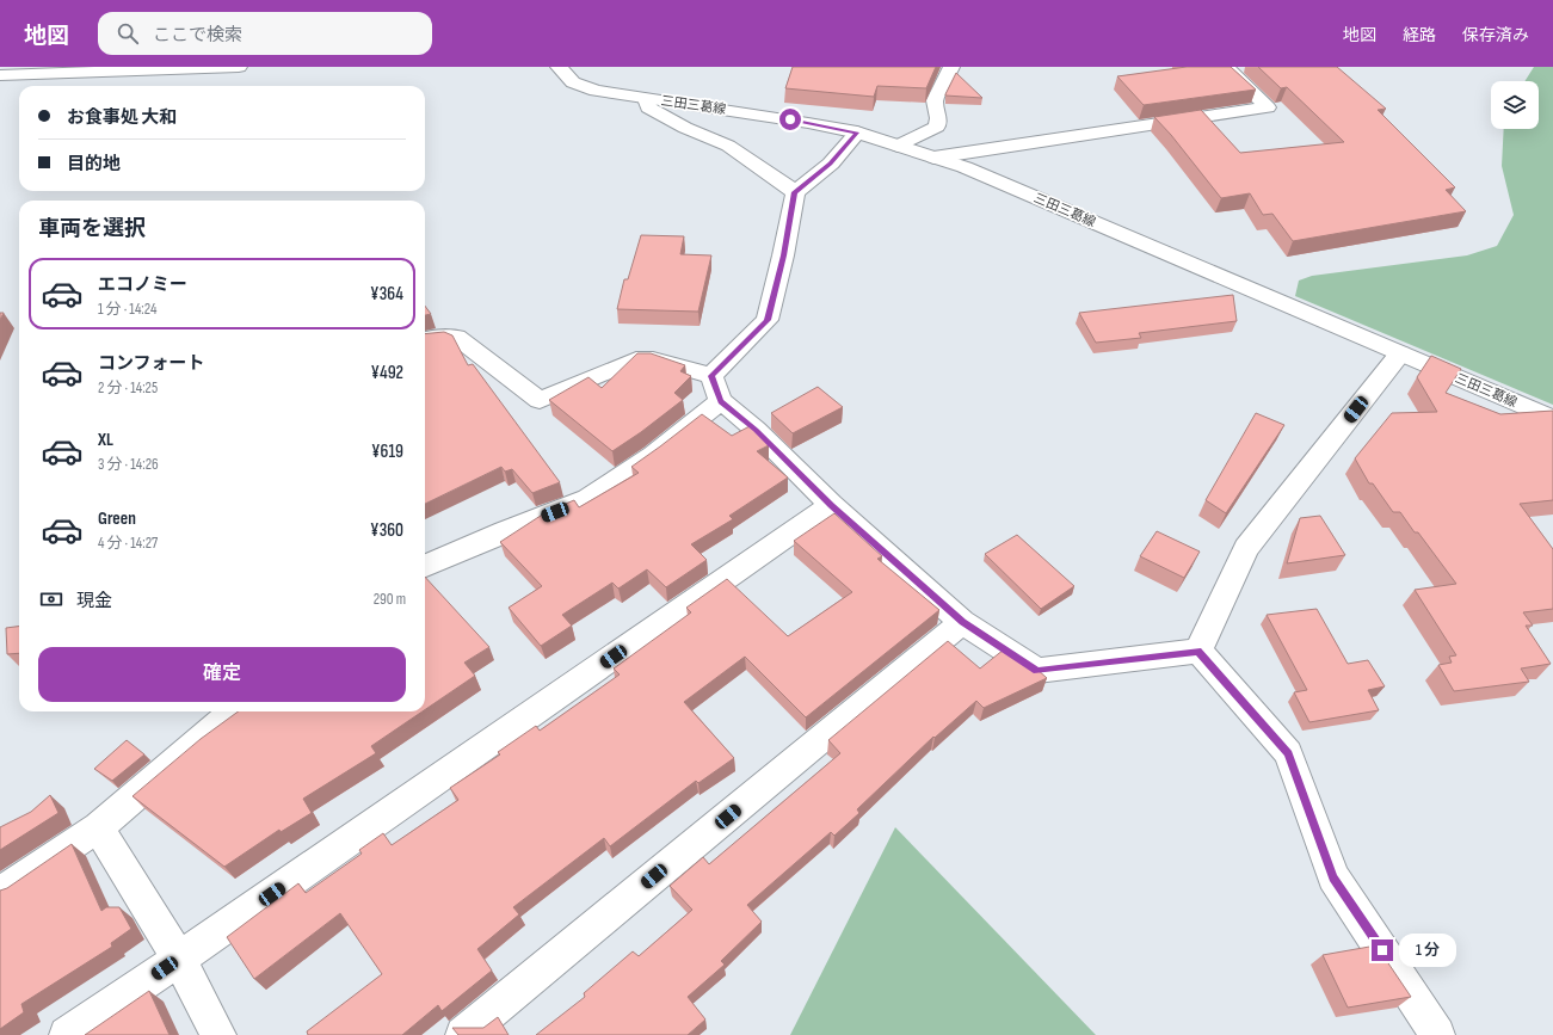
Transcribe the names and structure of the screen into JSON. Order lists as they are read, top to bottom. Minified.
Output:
{"streets":{"street":["三田三葛線"]},"page":{"header":"地図","search":"ここで検索","nav":["地図","経路","保存済み"],"banner":["お食事処 大和","目的地"],"heading":"車両を選択","list":[{"name":"エコノミー","note":"1 分 · 14:24","value":"¥364"},{"name":"コンフォート","note":"2 分 · 14:25","value":"¥492"},{"name":"XL","note":"3 分 · 14:26","value":"¥619"},{"name":"Green","note":"4 分 · 14:27","value":"¥360"}],"pay":["現金","290 m"],"buttons":"確定","bubble":"1 分"}}
